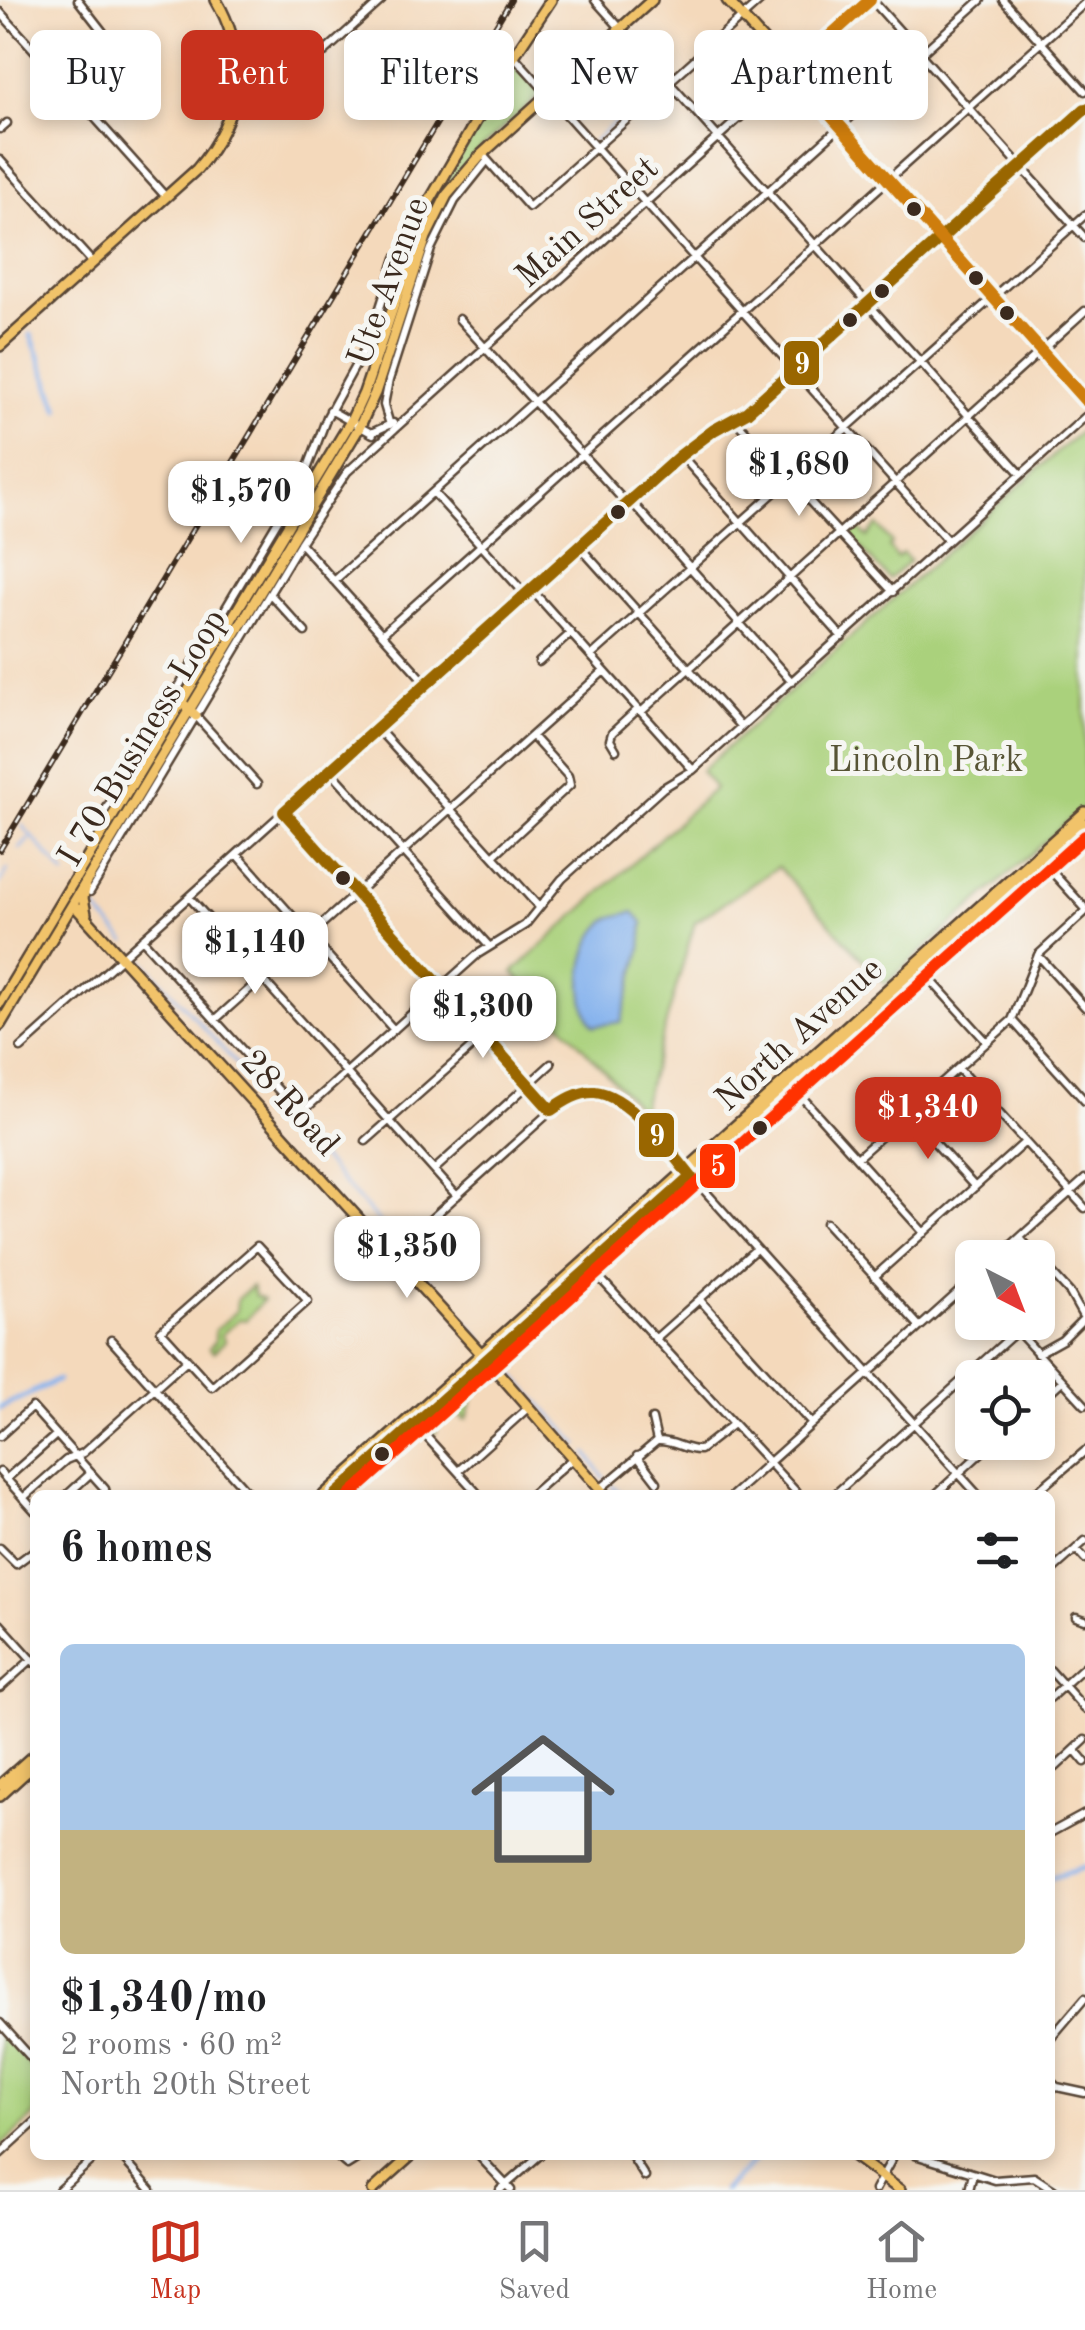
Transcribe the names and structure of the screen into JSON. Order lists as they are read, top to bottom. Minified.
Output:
{"streets":{"main road":["Ute Avenue","I 70 Business Loop","North Avenue","28 Road"],"street":["Main Street"]},"crossings":[["Main Street","I 70 Business Loop"],["Ute Avenue","I 70 Business Loop"],["I 70 Business Loop","28 Road"],["North Avenue","28 Road"]],"parks":["Lincoln Park"],"lines":["transit line 9","transit line 5"],"north":"bottom right","page":{"chip":["Buy","Rent","Filters","New","Apartment"],"price":["$1,680","$1,570","$1,140","$1,300","$1,340","$1,350"],"heading":"6 homes","list":[{"name":"$1,340/mo","note":"2 rooms · 60 m² · North 20th Street"}],"tabs":["Map","Saved","Home"]}}
